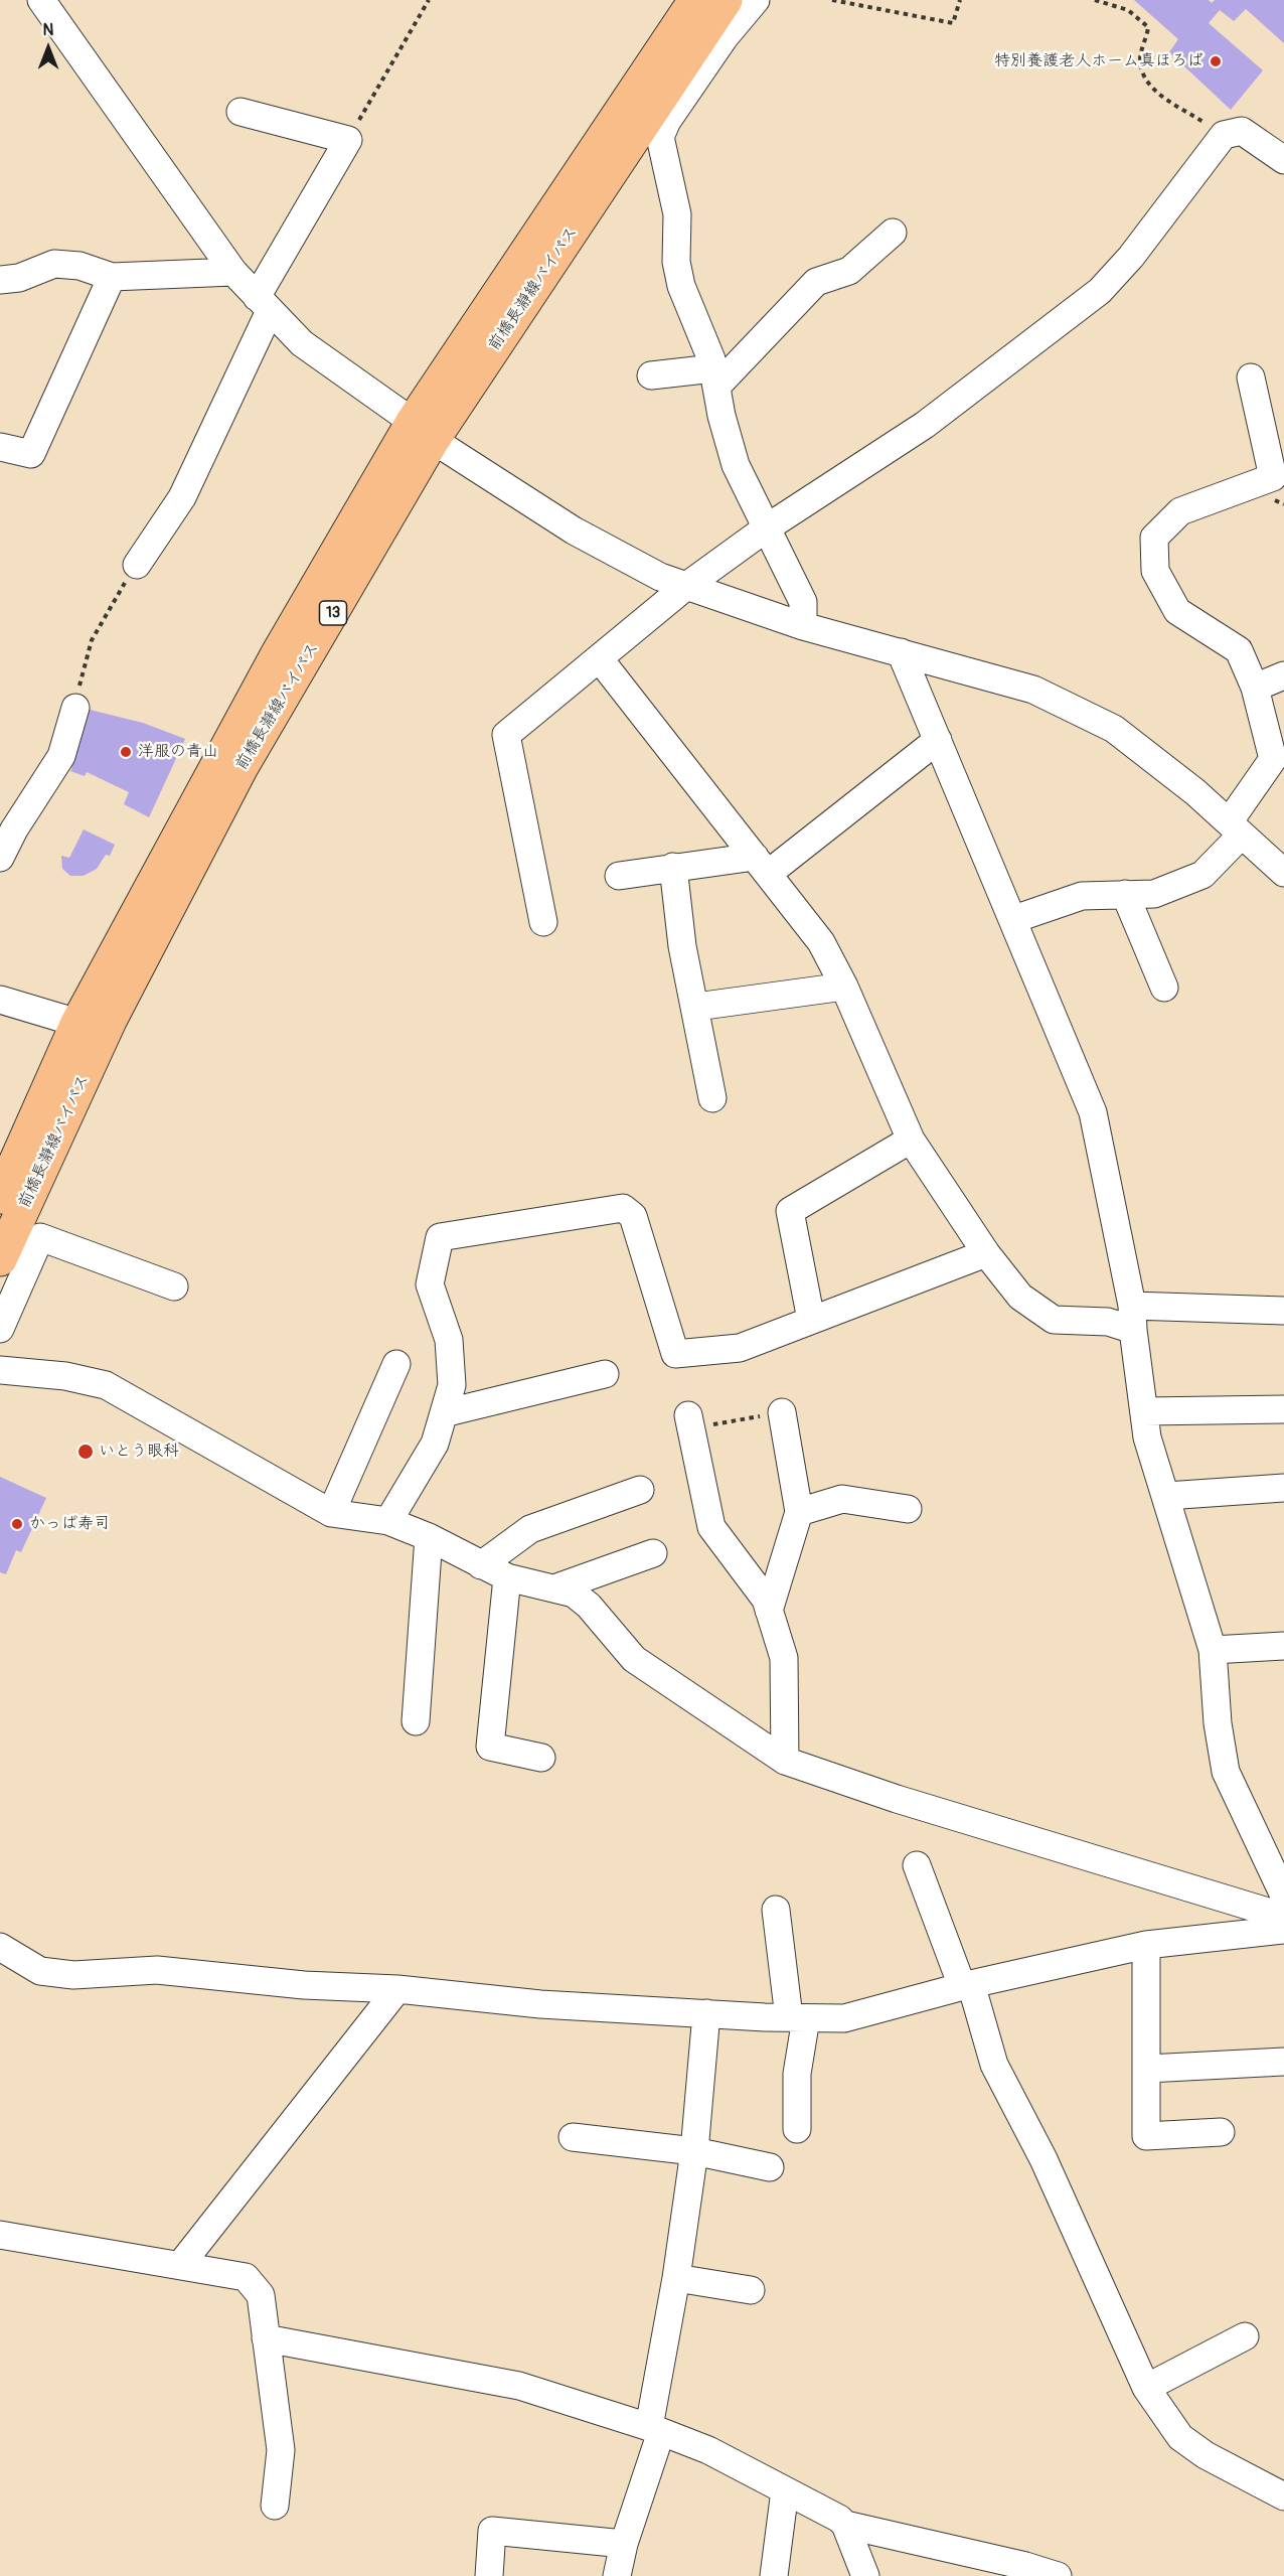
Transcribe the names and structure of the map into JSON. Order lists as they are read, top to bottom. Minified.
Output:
{"streets":{"main road":["前橋長瀞線バイパス","13"]},"places":["特別養護老人ホーム真ほろば","洋服の青山","いとう眼科","かっぱ寿司"],"north":"top"}
